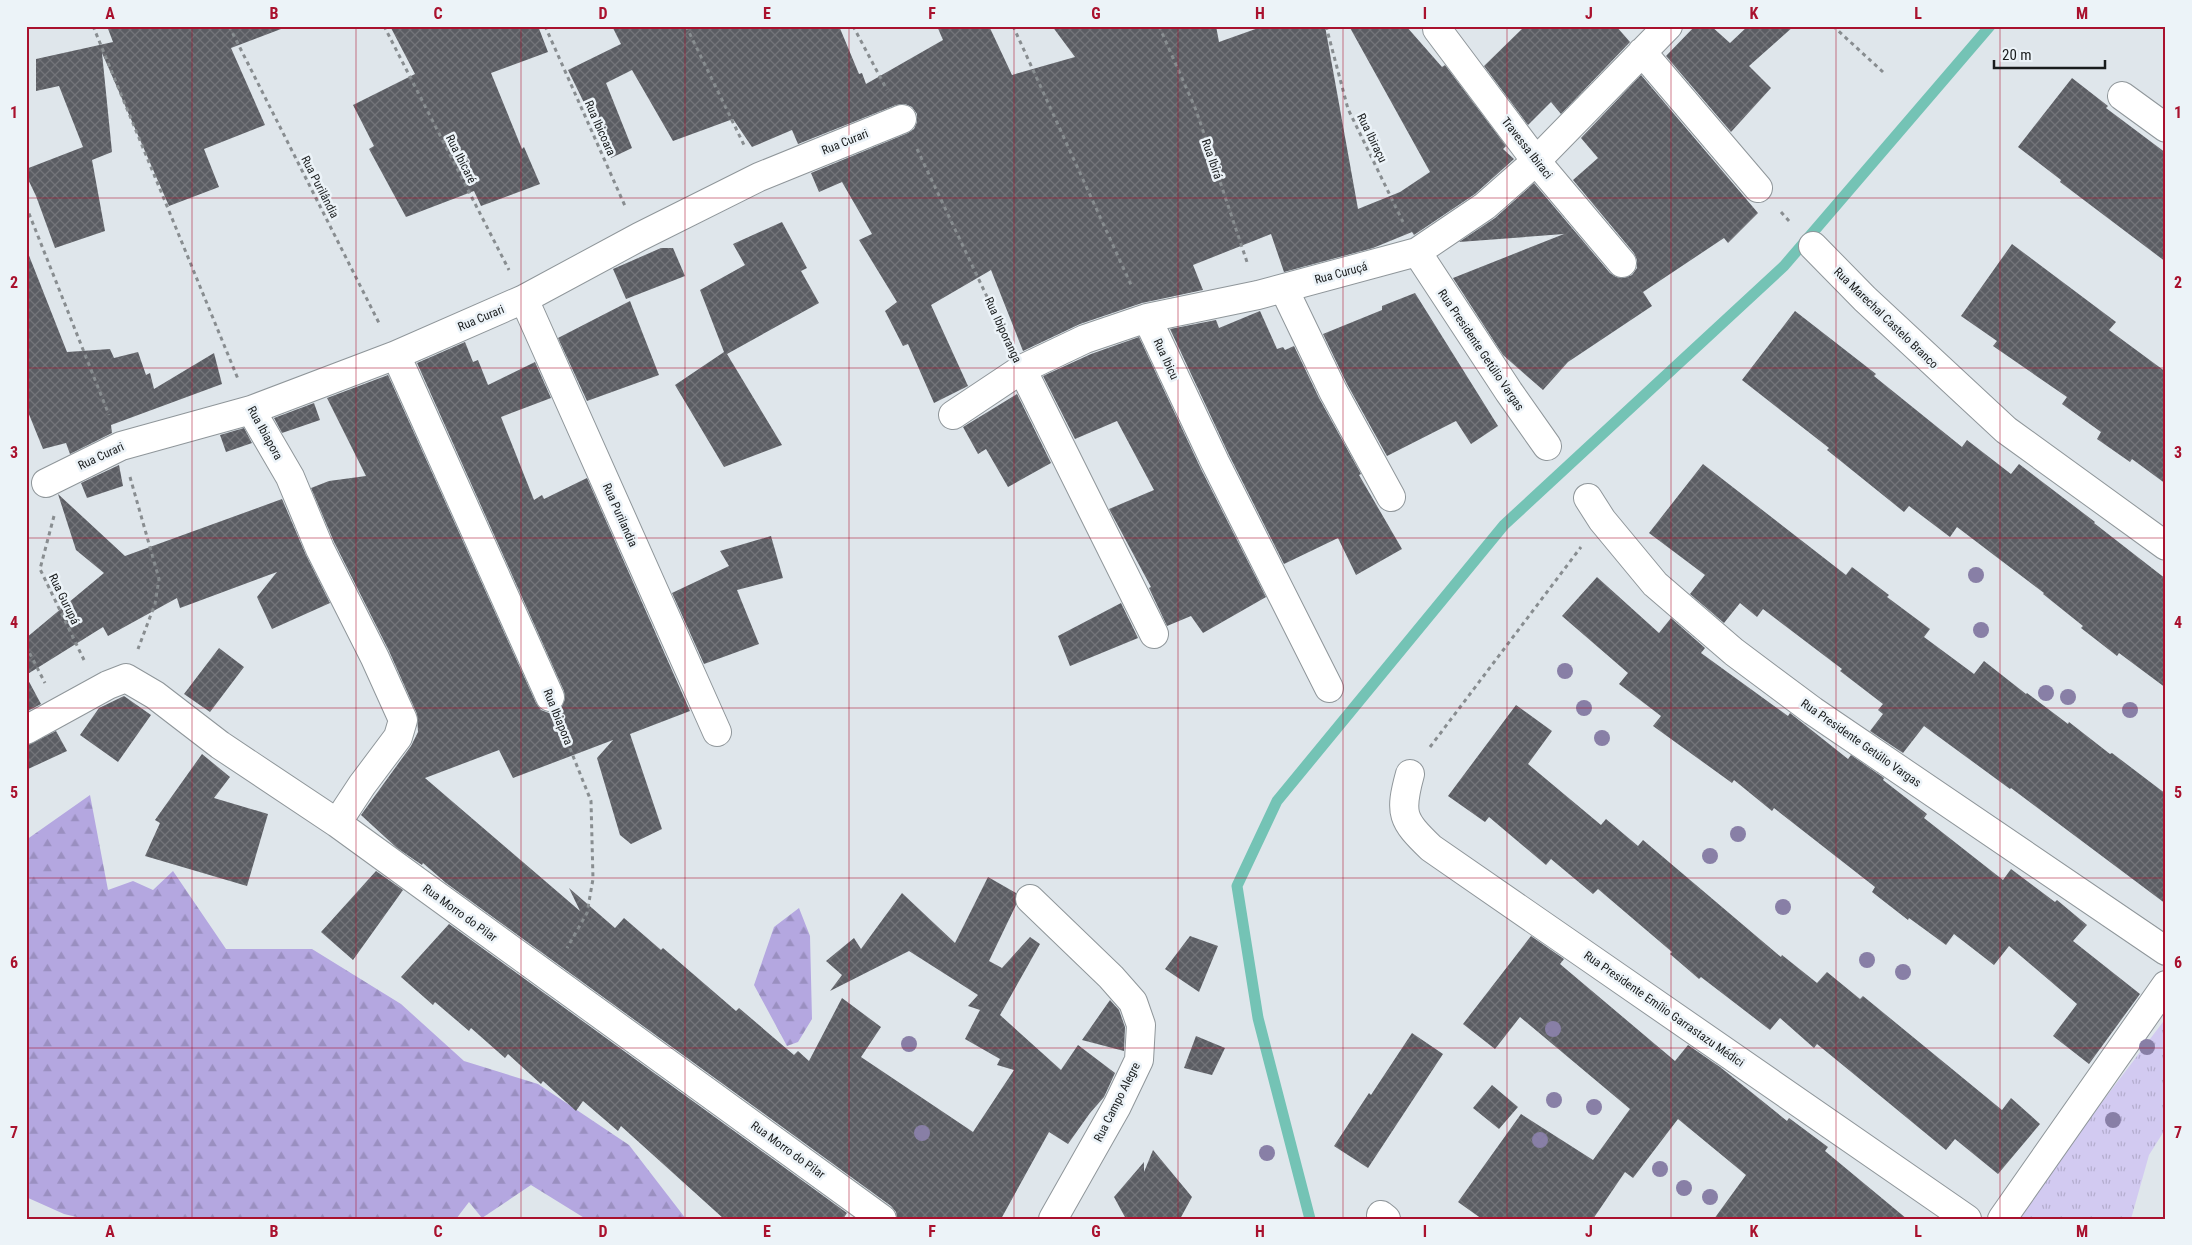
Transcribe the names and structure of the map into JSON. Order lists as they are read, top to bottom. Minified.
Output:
{"streets":{"street":["Rua Curari","Travessa Ibiraci","Rua Curuçá","Rua Marechal Castelo Branco","Rua Ibiporanga","Rua Presidente Getúlio Vargas","Rua Ibicu","Rua Ibiapora","Rua Purilandia","Rua Morro do Pilar","Rua Presidente Emílio Garrastazu Médici","Rua Campo Alegre"],"path":["Rua Ibicoara","Rua Ibiraçu","Rua Ibicaré","Rua Ibirá","Rua Purilândia","Rua Gurupá"]},"crossings":[["Rua Ibicoara","Rua Curari"],["Rua Ibiraçu","Rua Curuçá"],["Rua Ibiraçu","Rua Presidente Getúlio Vargas"],["Rua Curari","Rua Ibicaré"],["Rua Curari","Rua Purilândia"],["Rua Curari","Rua Ibiporanga"],["Rua Curari","Rua Ibiapora"],["Rua Curari","Rua Purilandia"],["Rua Curari","Rua Gurupá"],["Travessa Ibiraci","Rua Curuçá"],["Rua Ibicaré","Rua Purilandia"],["Rua Ibirá","Rua Curuçá"],["Rua Purilândia","Rua Ibiapora"],["Rua Curuçá","Rua Ibiporanga"],["Rua Curuçá","Rua Presidente Getúlio Vargas"],["Rua Curuçá","Rua Ibicu"],["Rua Ibiapora","Rua Morro do Pilar"],["Rua Gurupá","Rua Morro do Pilar"]],"scale_bar":"20 m","grid":{"columns":["A","B","C","D","E","F","G","H","I","J","K","L","M"],"rows":["1","2","3","4","5","6","7"]}}
